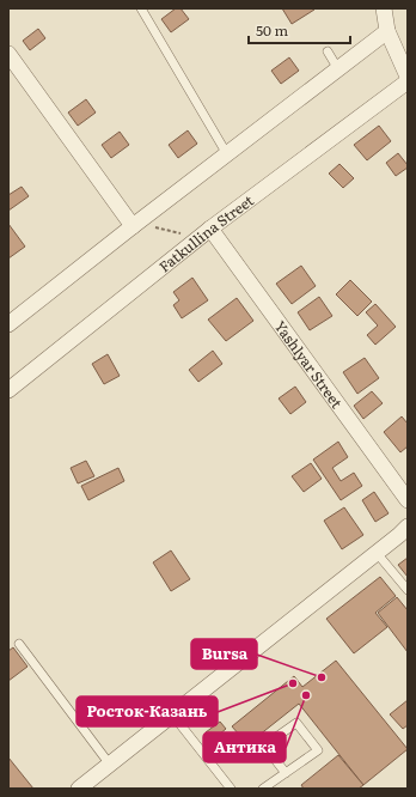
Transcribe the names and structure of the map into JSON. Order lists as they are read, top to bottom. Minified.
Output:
{"streets":{"street":["Fatkullina Street","Yashlyar Street"]},"crossings":[["Fatkullina Street","Yashlyar Street"]],"places":["Bursa","Росток-Казань","Антика"],"scale_bar":"50 m"}
